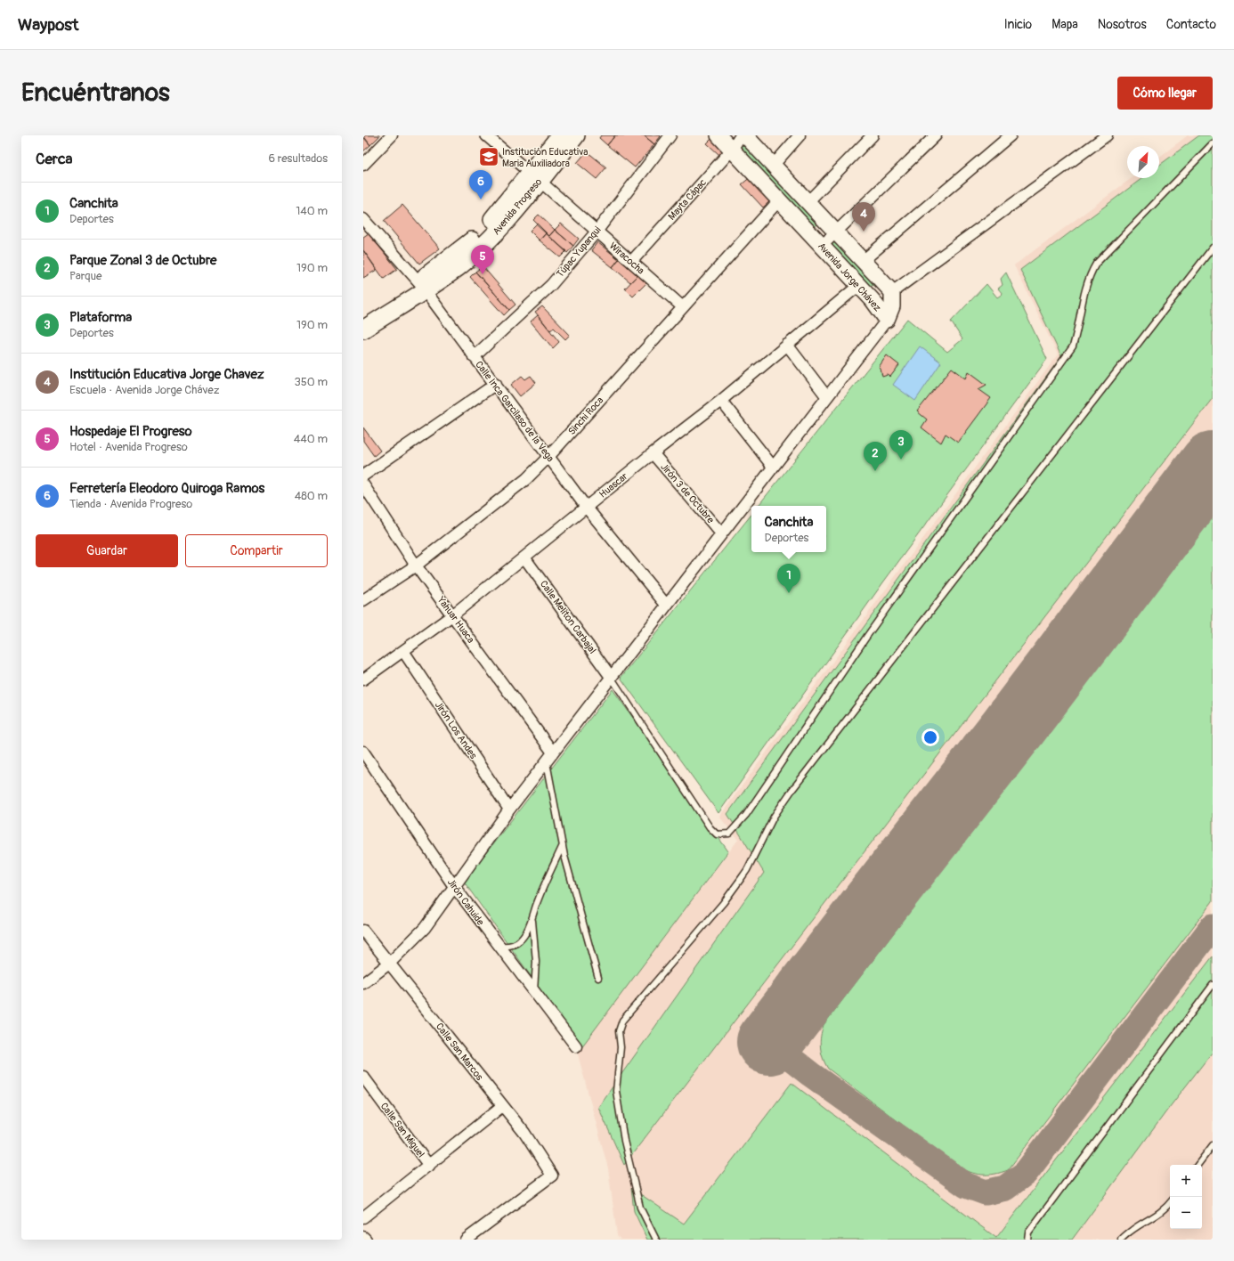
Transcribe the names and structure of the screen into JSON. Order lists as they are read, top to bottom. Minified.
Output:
{"streets":{"main road":["Avenida Progreso"],"street":["Mayta Cápac","Túpac Yupanqui","Wiracocha","Avenida Jorge Chávez","Calle Inca Garcilaso de la Vega","Sinchi Roca","Huascar","Jirón 3 de Octubre","Calle Meliton Carbajal","Yahuar Huaca","Jirón Los Andes","Jirón Cahuide","Calle San Marcos","Calle San Miguel"]},"crossings":[["Mayta Cápac","Wiracocha"],["Mayta Cápac","Avenida Jorge Chávez"],["Avenida Progreso","Wiracocha"],["Avenida Progreso","Calle Inca Garcilaso de la Vega"],["Túpac Yupanqui","Wiracocha"],["Túpac Yupanqui","Calle Inca Garcilaso de la Vega"],["Wiracocha","Sinchi Roca"],["Avenida Jorge Chávez","Sinchi Roca"],["Avenida Jorge Chávez","Huascar"],["Calle Inca Garcilaso de la Vega","Sinchi Roca"],["Calle Inca Garcilaso de la Vega","Huascar"],["Sinchi Roca","Yahuar Huaca"],["Huascar","Jirón 3 de Octubre"],["Huascar","Calle Meliton Carbajal"],["Huascar","Yahuar Huaca"],["Huascar","Jirón Los Andes"]],"places":{"school or university":["Institución Educativa Maria Auxiliadora"]},"north":"top right","page":{"header":"Waypost","nav":["Inicio","Mapa","Nosotros","Contacto"],"buttons":["Cómo llegar",["Guardar","Compartir"]],"title":"Encuéntranos","heading":["Cerca","6 resultados"],"pins":["6","4","5","3","2","1"],"list":[{"mark":"1","name":"Canchita","note":"Deportes","value":"140 m"},{"mark":"2","name":"Parque Zonal 3 de Octubre","note":"Parque","value":"190 m"},{"mark":"3","name":"Plataforma","note":"Deportes","value":"190 m"},{"mark":"4","name":"Institución Educativa Jorge Chavez","note":"Escuela · Avenida Jorge Chávez","value":"350 m"},{"mark":"5","name":"Hospedaje El Progreso","note":"Hotel · Avenida Progreso","value":"440 m"},{"mark":"6","name":"Ferretería Eleodoro Quiroga Ramos","note":"Tienda · Avenida Progreso","value":"480 m"}],"popup":["Canchita","Deportes"],"map_buttons":["+","−"]}}
